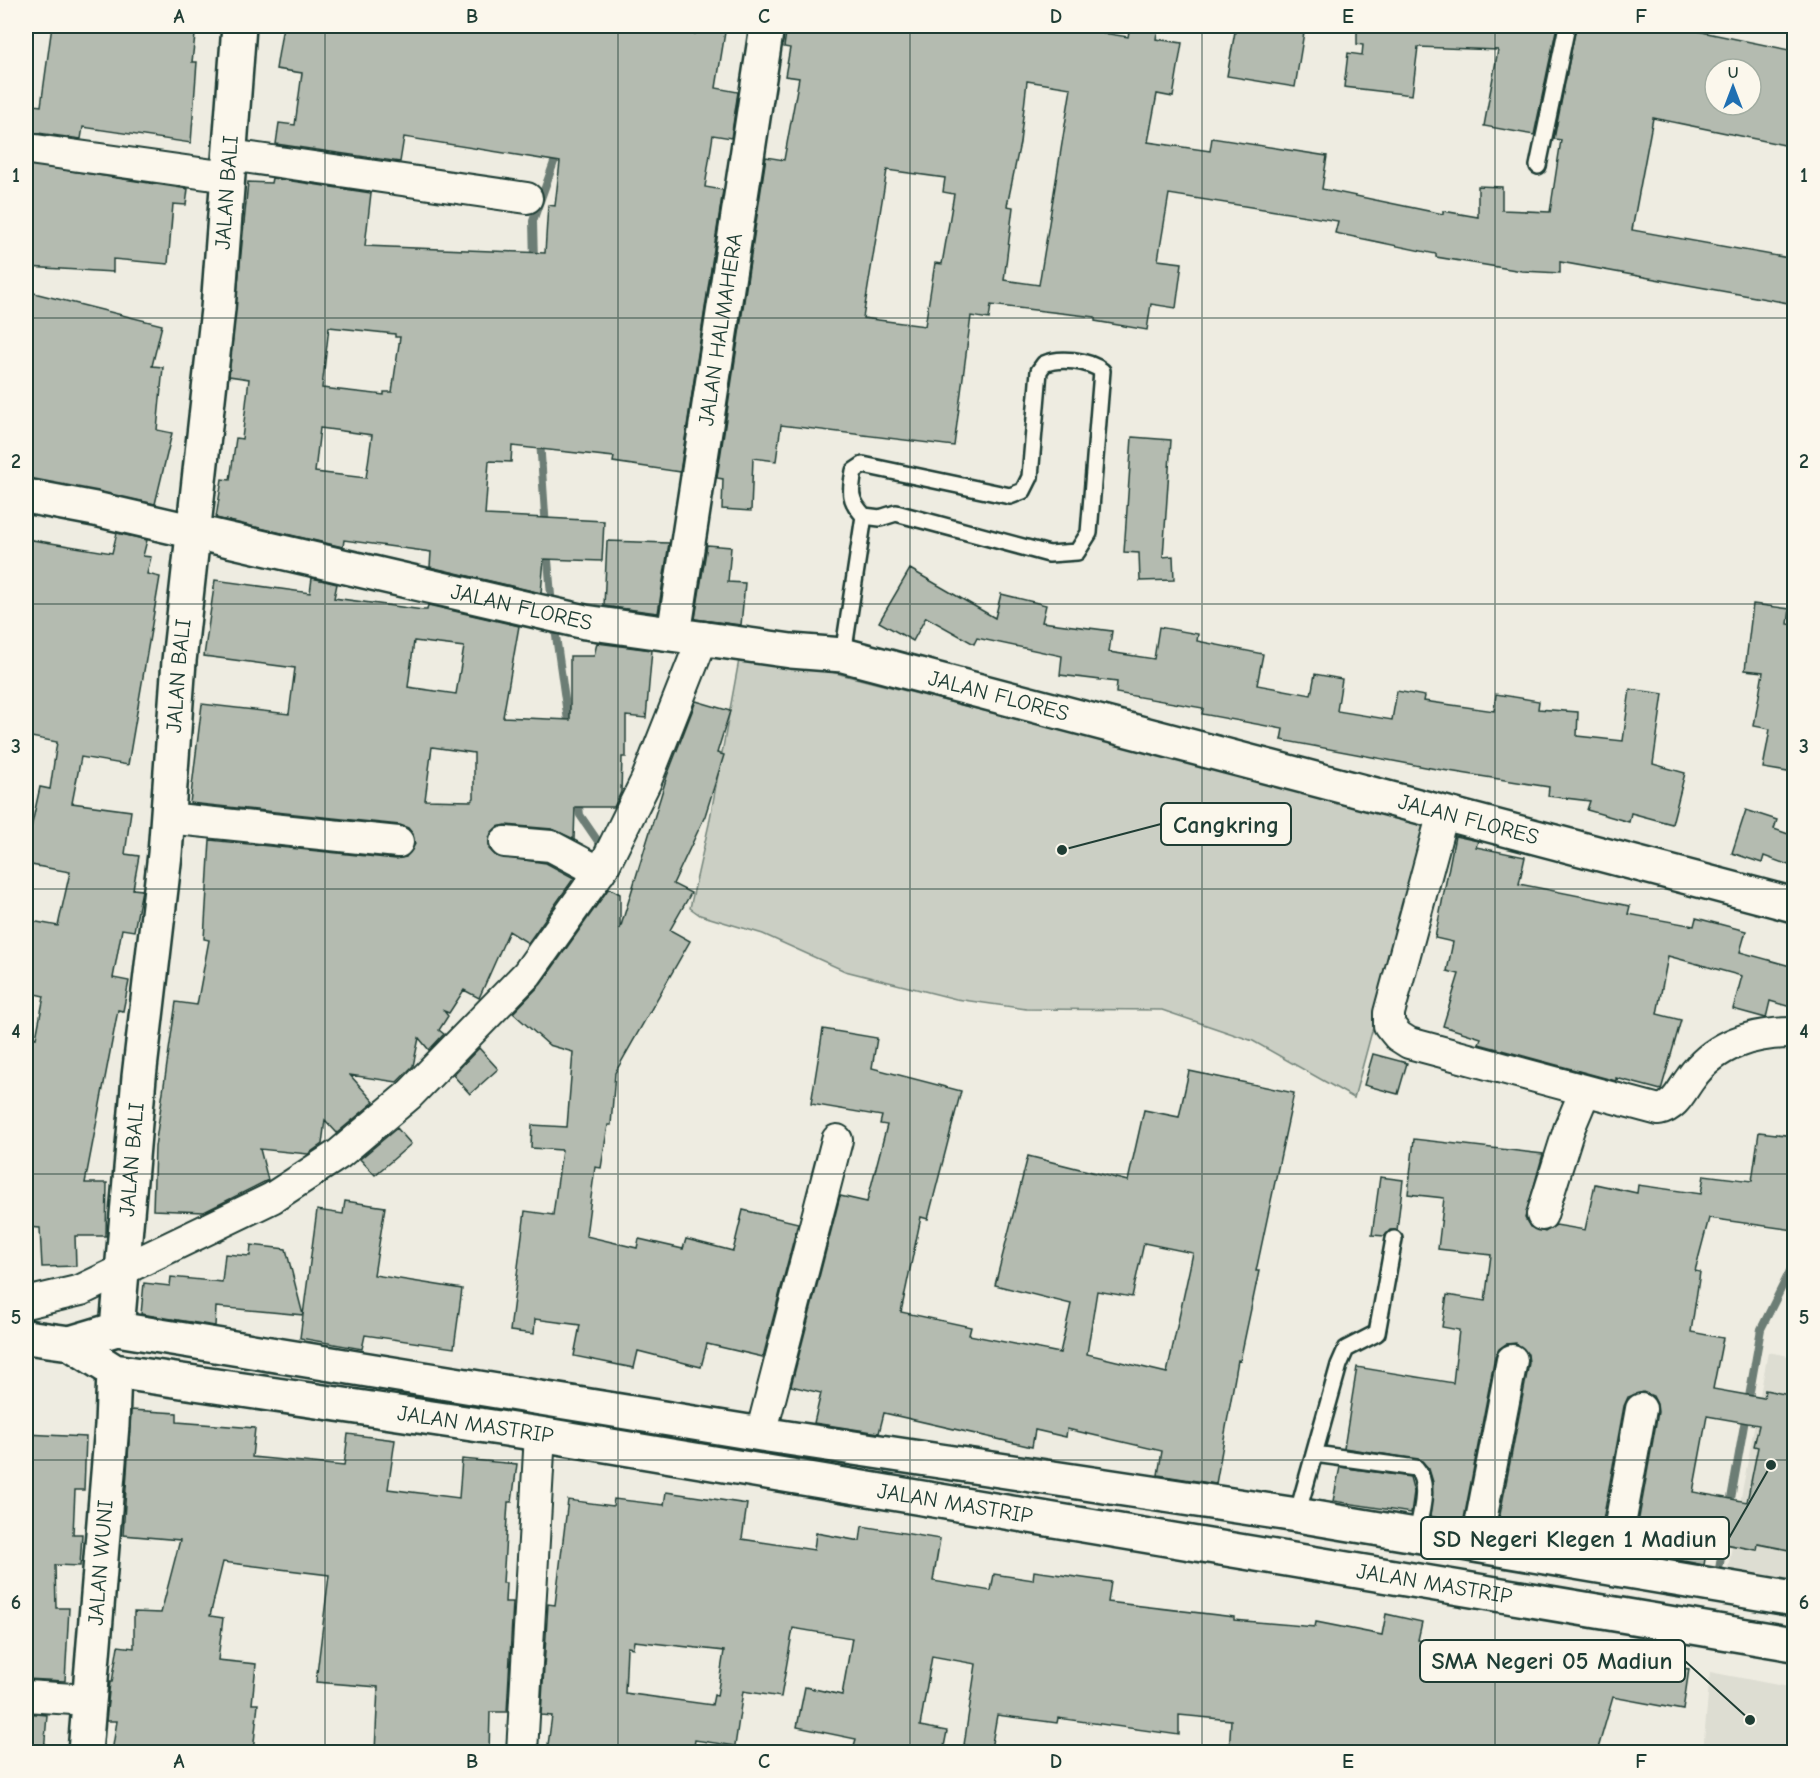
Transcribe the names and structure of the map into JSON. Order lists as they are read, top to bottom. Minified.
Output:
{"streets":{"main road":["JALAN BALI","JALAN HALMAHERA","JALAN FLORES","JALAN MASTRIP","JALAN WUNI"]},"crossings":[["JALAN BALI","JALAN FLORES"],["JALAN BALI","JALAN MASTRIP"],["JALAN HALMAHERA","JALAN FLORES"],["JALAN MASTRIP","JALAN WUNI"]],"places":["Cangkring","SD Negeri Klegen 1 Madiun","SMA Negeri 05 Madiun"],"north":"top","grid":{"columns":["A","B","C","D","E","F"],"rows":["1","2","3","4","5","6"]}}
